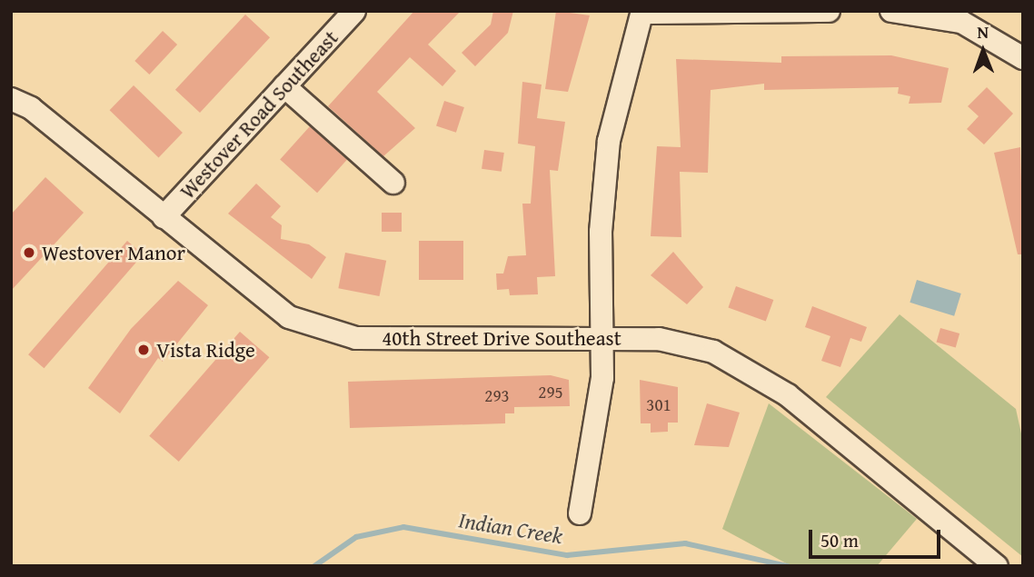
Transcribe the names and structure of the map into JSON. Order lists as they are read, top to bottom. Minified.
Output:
{"streets":{"street":["Westover Road Southeast","40th Street Drive Southeast"]},"crossings":[["Westover Road Southeast","40th Street Drive Southeast"]],"water":["Indian Creek"],"places":["Westover Manor","Vista Ridge"],"house_numbers":["295","293","301"],"scale_bar":"50 m","north":"top"}
